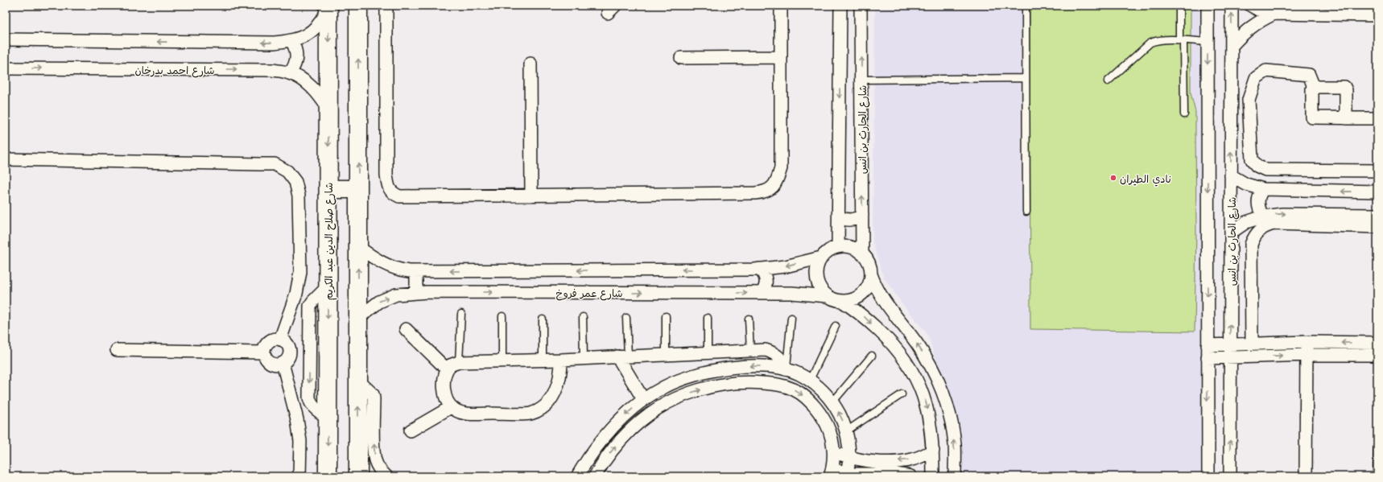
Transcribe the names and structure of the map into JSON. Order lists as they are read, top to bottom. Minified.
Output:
{"streets":{"main road":["شارع صلاح الدين عبد الكريم"],"street":["شارع احمد بدرخان","شارع الحارث بن انس","شارع عمر فروخ"]},"crossings":[["شارع احمد بدرخان","شارع صلاح الدين عبد الكريم"],["شارع الحارث بن انس","شارع عمر فروخ"]],"places":["نادي الطيران"]}
